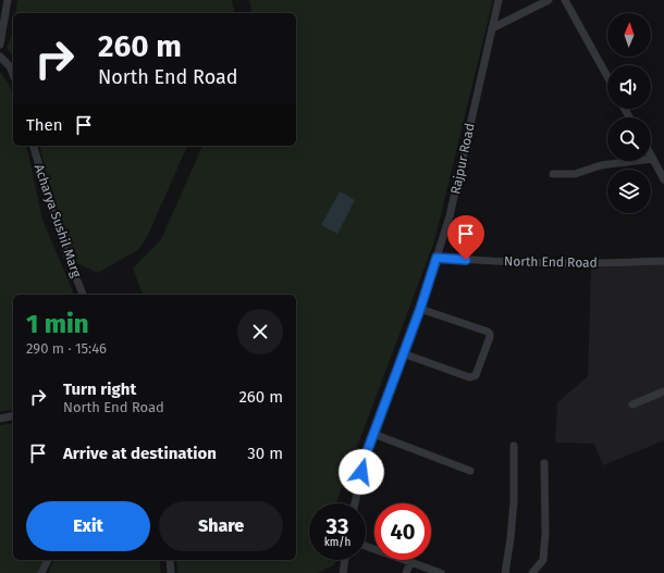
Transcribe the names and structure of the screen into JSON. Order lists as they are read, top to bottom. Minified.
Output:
{"streets":{"street":["Rajpur Road","Acharya Sushil Marg","North End Road"]},"crossings":[["Rajpur Road","North End Road"]],"north":"top","page":{"turn":["260 m","North End Road"],"then":"Then","heading":["1 min","290 m · 15:46"],"list":[{"name":"Turn right","note":"North End Road","value":"260 m"},{"name":"Arrive at destination","value":"30 m"}],"buttons":["Exit","Share"],"speed":"33 km/h","limit":"40"}}
